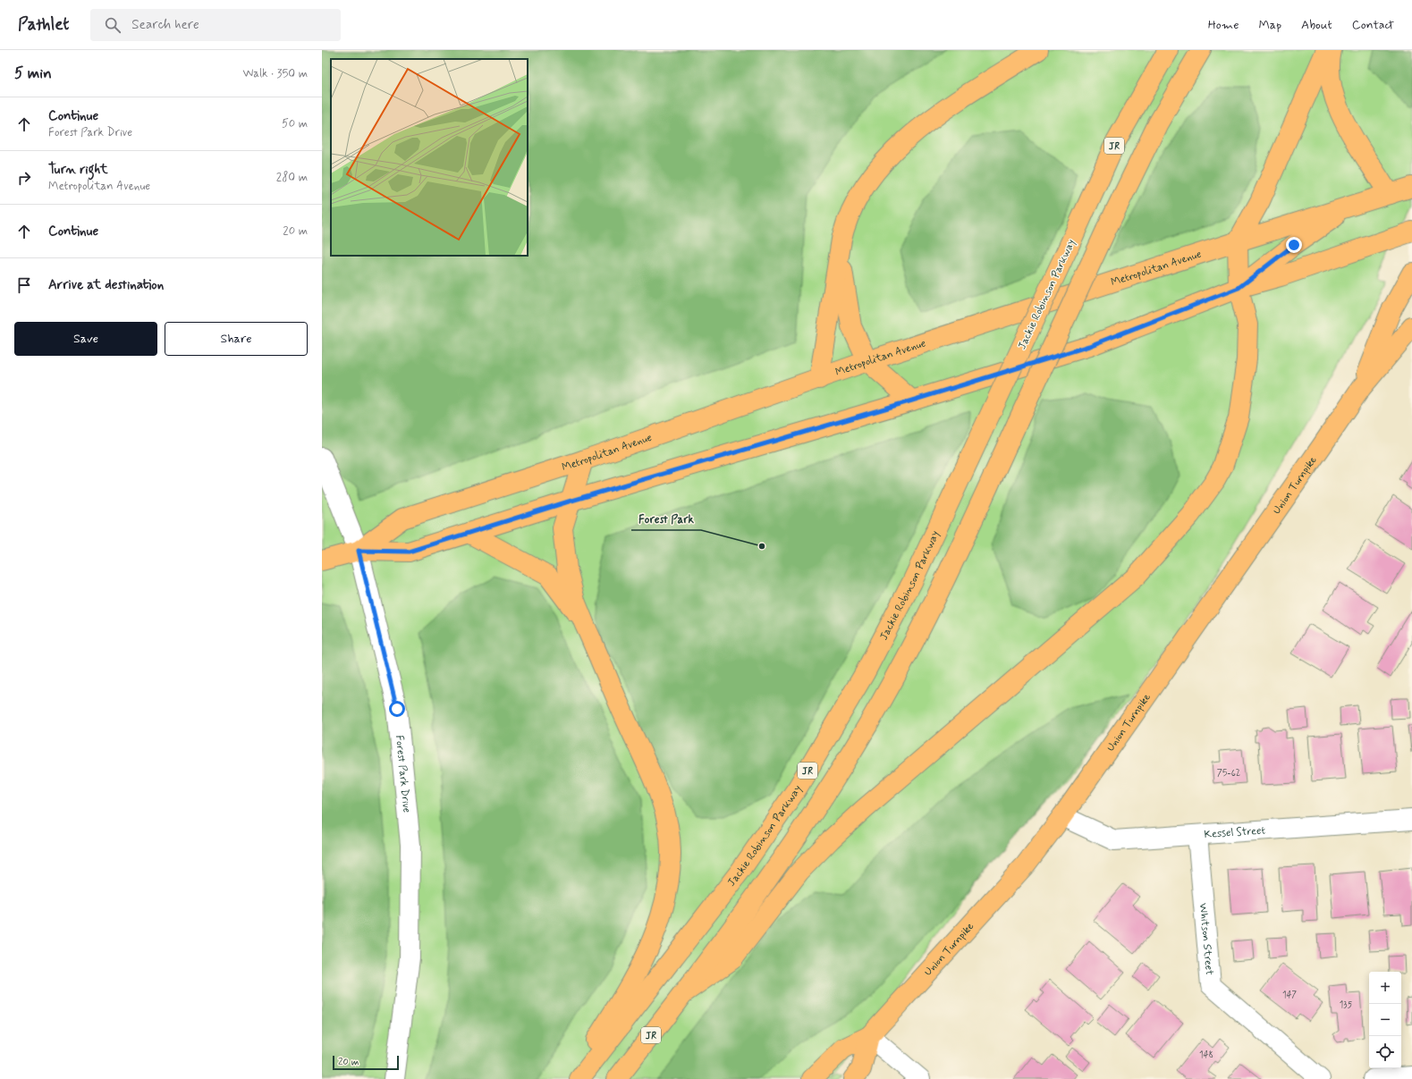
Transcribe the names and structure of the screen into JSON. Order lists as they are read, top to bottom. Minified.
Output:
{"streets":{"main road":["JR","Metropolitan Avenue","Jackie Robinson Parkway","Union Turnpike"],"street":["Forest Park Drive","Kessel Street","Whitson Street"]},"crossings":[["Metropolitan Avenue","Forest Park Drive"],["Union Turnpike","Kessel Street"],["Kessel Street","Whitson Street"]],"places":["Forest Park"],"house_numbers":["75-62","147","135","148"],"scale_bar":"20 m","page":{"header":"Pathlet","search":"Search here","nav":["Home","Map","About","Contact"],"heading":["5 min","Walk · 350 m"],"list":[["Continue","Forest Park Drive","50 m"],["Turn right","Metropolitan Avenue","280 m"],["Continue","20 m"],"Arrive at destination"],"buttons":["Save","Share"],"map_buttons":["+","−"],"scale":"20 m"}}
